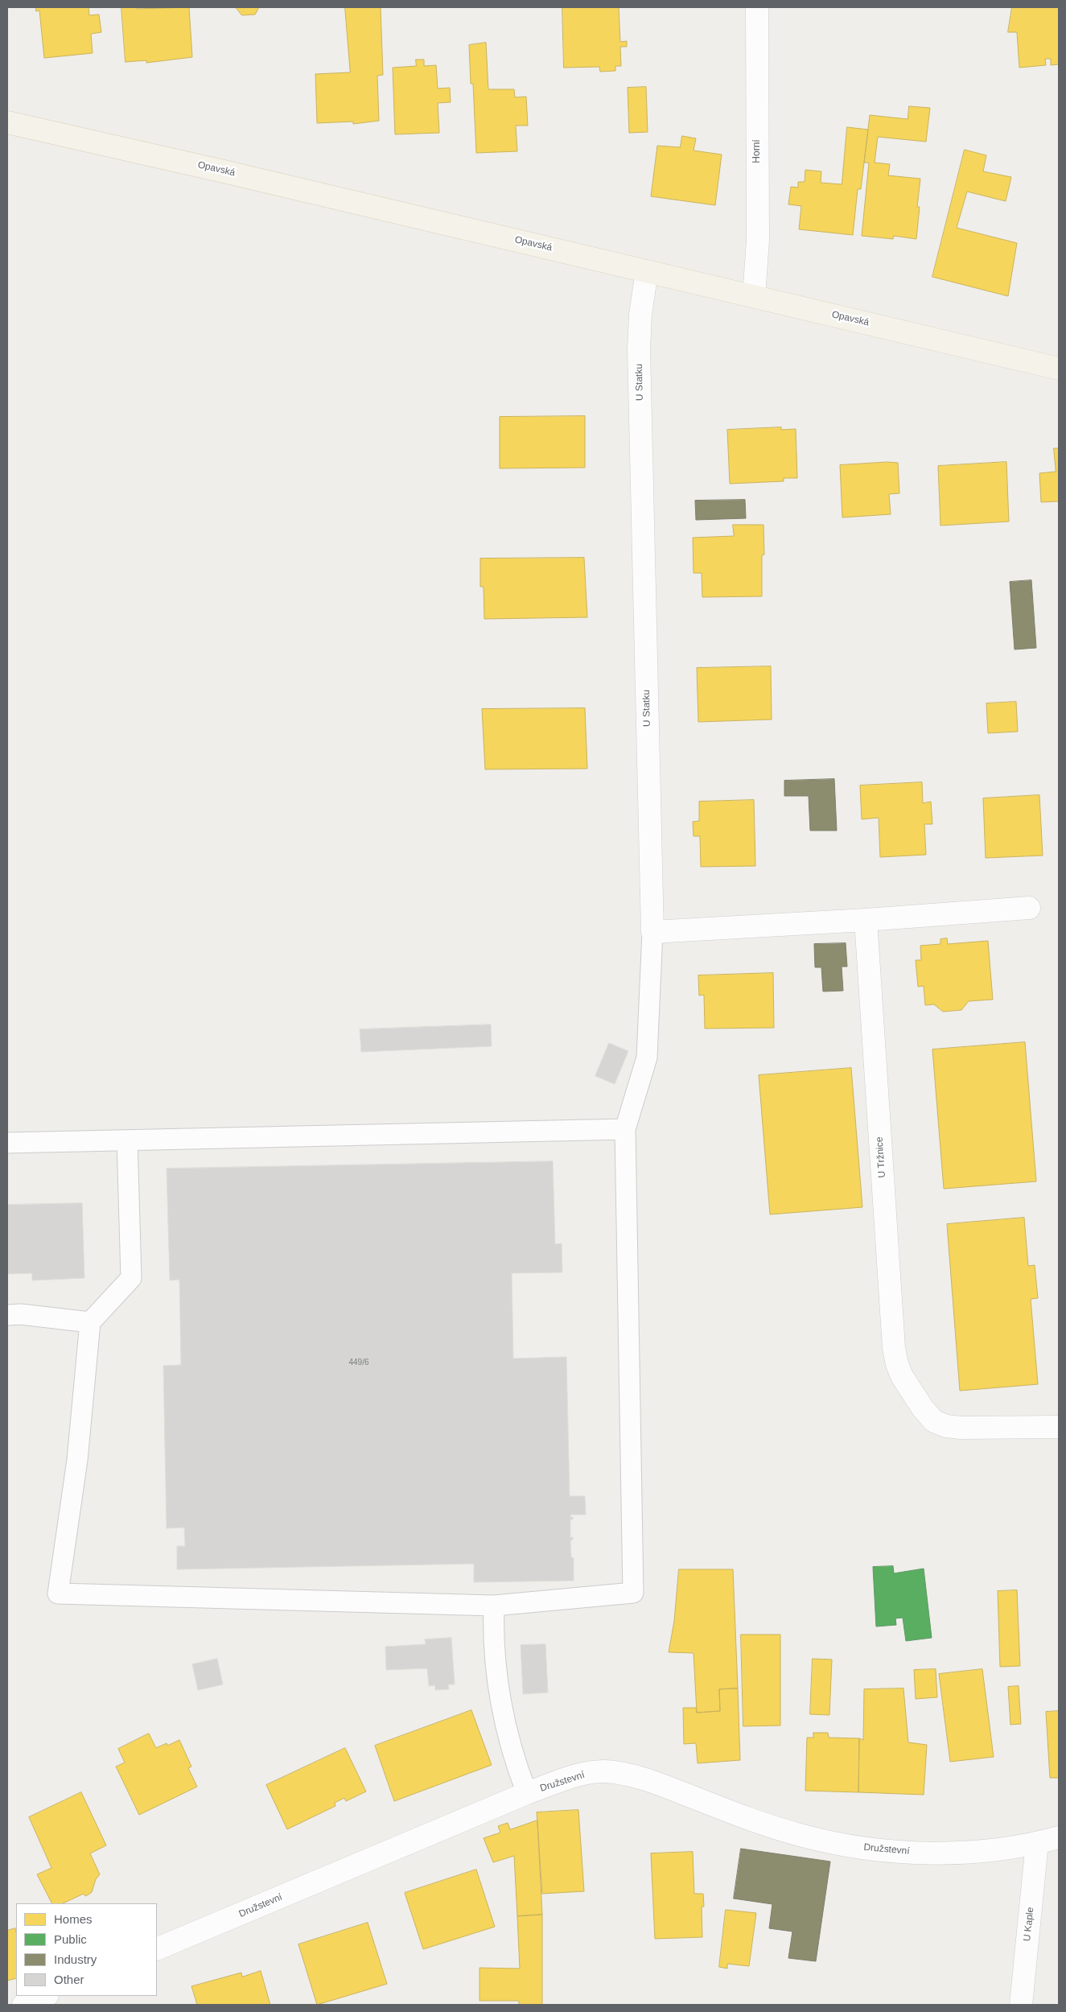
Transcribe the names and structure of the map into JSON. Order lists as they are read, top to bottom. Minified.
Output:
{"streets":{"main road":["Opavská"],"street":["Horní","U Statku","U Tržnice","Družstevní","U Kaple"]},"crossings":[["Horní","Opavská"],["Opavská","U Statku"],["Družstevní","U Kaple"]],"house_numbers":["449/6"],"legend":["Homes","Public","Industry","Other"]}
